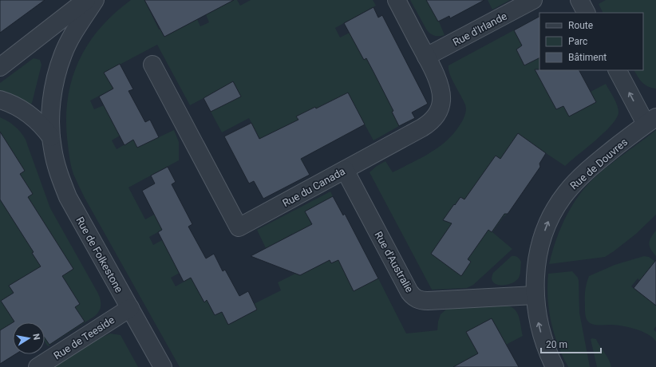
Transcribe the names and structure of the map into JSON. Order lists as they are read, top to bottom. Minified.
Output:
{"streets":{"street":["Rue d'Irlande","Rue de Douvres","Rue du Canada","Rue de Folkestone","Rue d'Australie","Rue de Teeside"]},"crossings":[["Rue d'Irlande","Rue du Canada"],["Rue de Douvres","Rue d'Australie"],["Rue du Canada","Rue d'Australie"],["Rue de Folkestone","Rue de Teeside"]],"one_way":["Rue de Douvres"],"legend":["Route","Parc","Bâtiment"],"scale_bar":"20 m","north":"right"}
